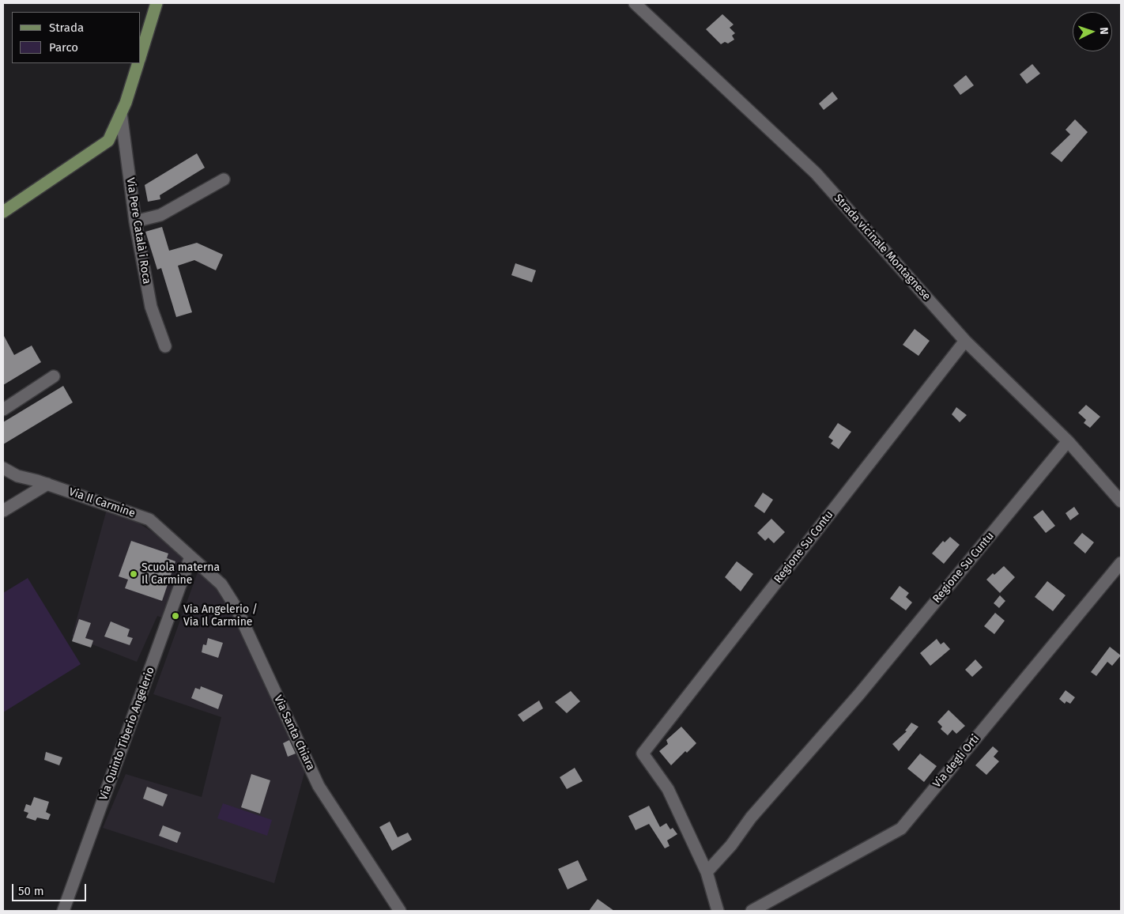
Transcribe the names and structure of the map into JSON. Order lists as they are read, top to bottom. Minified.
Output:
{"streets":{"street":["Via Pere Català i Roca","Strada vicinale Montagnese","Via Il Carmine","Regione Su Contu","Regione Su Cuntu","Via Santa Chiara","Via Quinto Tiberio Angelerio","Via degli Orti"]},"crossings":[["Strada vicinale Montagnese","Regione Su Contu"],["Strada vicinale Montagnese","Regione Su Cuntu"],["Via Il Carmine","Via Santa Chiara"],["Via Il Carmine","Via Quinto Tiberio Angelerio"],["Regione Su Contu","Regione Su Cuntu"],["Via Santa Chiara","Via Quinto Tiberio Angelerio"]],"places":["Scuola materna Il Carmine","Via Angelerio / Via Il Carmine"],"legend":["Strada","Parco"],"scale_bar":"50 m","north":"right"}
